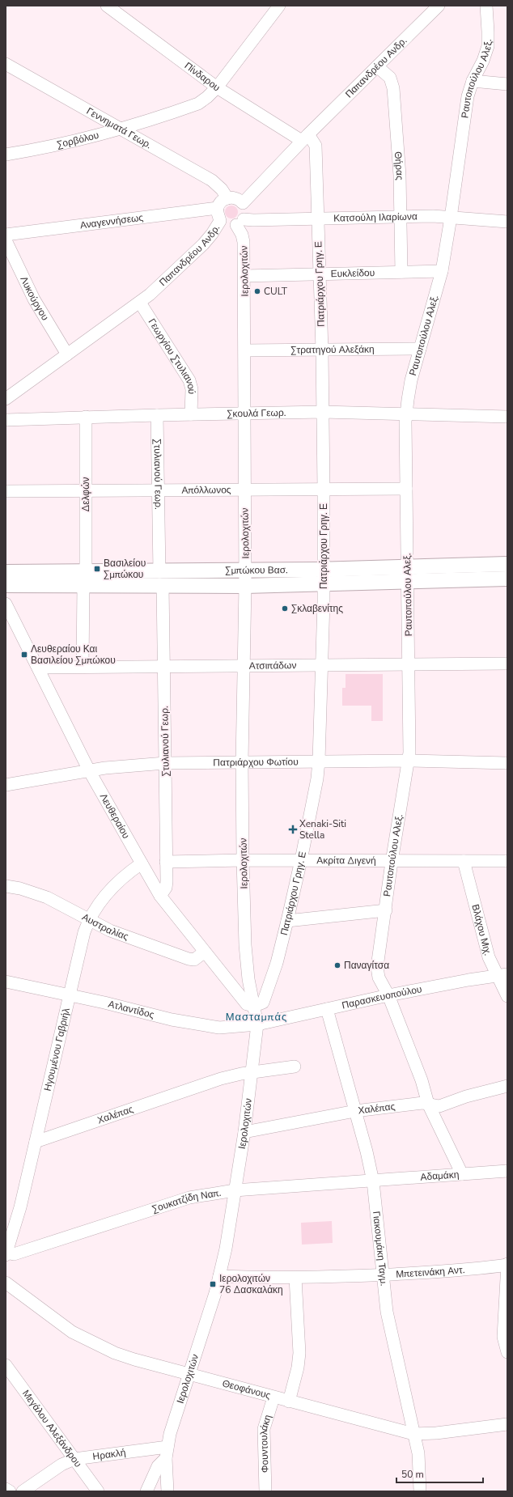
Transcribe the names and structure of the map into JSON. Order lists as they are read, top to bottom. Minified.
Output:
{"streets":{"main road":["Σμπώκου Βασ."],"street":["Παπανδρέου Ανδρ.","Πίνδαρου","Ραυτοπούλου Αλεξ.","Γεννηματά Γεωρ.","Σορβόλου","Θήρας","Κατσούλη Ιλαρίωνα","Αναγεννήσεως","Ιερολοχιτών","Ευκλείδου","Πατριάρχου Γρηγ. Ε","Λυκούργου","Στρατηγού Αλεξάκη","Γεωργίου Στυλιανού","Σκουλά Γεωρ.","Στυλιανού Γεωρ.","Απόλλωνος","Δελφών","Ατσιπάδων","Πατριάρχου Φωτίου","Λευθεραίου","Ακρίτα Διγενή","Αυστραλίας","Βλάχου Μιχ.","Παρασκευοπούλου","Ατλαντίδος","Ηγουμένου Γαβριήλ","Χαλέπας","Αδαμάκη","Σουκατζίδη Ναπ.","Γιακουμάκη Ταγμ.","Μπετεινάκη Αντ.","Θεοφάνους","Μεγάλου Αλεξάνδρου","Φουντουλάκη","Ηρακλή"]},"crossings":[["Παπανδρέου Ανδρ.","Πίνδαρου"],["Παπανδρέου Ανδρ.","Γεννηματά Γεωρ."],["Παπανδρέου Ανδρ.","Θήρας"],["Παπανδρέου Ανδρ.","Κατσούλη Ιλαρίωνα"],["Παπανδρέου Ανδρ.","Αναγεννήσεως"],["Παπανδρέου Ανδρ.","Ιερολοχιτών"],["Παπανδρέου Ανδρ.","Πατριάρχου Γρηγ. Ε"],["Παπανδρέου Ανδρ.","Λυκούργου"],["Παπανδρέου Ανδρ.","Γεωργίου Στυλιανού"],["Πίνδαρου","Σορβόλου"],["Πίνδαρου","Πατριάρχου Γρηγ. Ε"],["Ραυτοπούλου Αλεξ.","Κατσούλη Ιλαρίωνα"],["Ραυτοπούλου Αλεξ.","Ευκλείδου"],["Ραυτοπούλου Αλεξ.","Στρατηγού Αλεξάκη"],["Ραυτοπούλου Αλεξ.","Σκουλά Γεωρ."],["Ραυτοπούλου Αλεξ.","Απόλλωνος"],["Ραυτοπούλου Αλεξ.","Σμπώκου Βασ."],["Ραυτοπούλου Αλεξ.","Ατσιπάδων"],["Ραυτοπούλου Αλεξ.","Πατριάρχου Φωτίου"],["Ραυτοπούλου Αλεξ.","Ακρίτα Διγενή"],["Ραυτοπούλου Αλεξ.","Παρασκευοπούλου"],["Ραυτοπούλου Αλεξ.","Χαλέπας"],["Ραυτοπούλου Αλεξ.","Αδαμάκη"],["Γεννηματά Γεωρ.","Σορβόλου"],["Γεννηματά Γεωρ.","Κατσούλη Ιλαρίωνα"],["Γεννηματά Γεωρ.","Αναγεννήσεως"],["Γεννηματά Γεωρ.","Ιερολοχιτών"],["Θήρας","Κατσούλη Ιλαρίωνα"],["Θήρας","Ευκλείδου"],["Κατσούλη Ιλαρίωνα","Αναγεννήσεως"],["Κατσούλη Ιλαρίωνα","Ιερολοχιτών"],["Κατσούλη Ιλαρίωνα","Πατριάρχου Γρηγ. Ε"],["Αναγεννήσεως","Ιερολοχιτών"],["Ιερολοχιτών","Ευκλείδου"],["Ιερολοχιτών","Πατριάρχου Γρηγ. Ε"],["Ιερολοχιτών","Στρατηγού Αλεξάκη"],["Ιερολοχιτών","Σκουλά Γεωρ."],["Ιερολοχιτών","Απόλλωνος"],["Ιερολοχιτών","Σμπώκου Βασ."],["Ιερολοχιτών","Ατσιπάδων"],["Ιερολοχιτών","Πατριάρχου Φωτίου"],["Ιερολοχιτών","Λευθεραίου"],["Ιερολοχιτών","Ακρίτα Διγενή"],["Ιερολοχιτών","Παρασκευοπούλου"],["Ιερολοχιτών","Ατλαντίδος"],["Ιερολοχιτών","Χαλέπας"],["Ιερολοχιτών","Σουκατζίδη Ναπ."],["Ιερολοχιτών","Μπετεινάκη Αντ."],["Ιερολοχιτών","Θεοφάνους"],["Ιερολοχιτών","Ηρακλή"],["Ευκλείδου","Πατριάρχου Γρηγ. Ε"],["Πατριάρχου Γρηγ. Ε","Στρατηγού Αλεξάκη"],["Πατριάρχου Γρηγ. Ε","Σκουλά Γεωρ."],["Πατριάρχου Γρηγ. Ε","Απόλλωνος"],["Πατριάρχου Γρηγ. Ε","Σμπώκου Βασ."],["Πατριάρχου Γρηγ. Ε","Ατσιπάδων"],["Πατριάρχου Γρηγ. Ε","Πατριάρχου Φωτίου"],["Πατριάρχου Γρηγ. Ε","Λευθεραίου"],["Πατριάρχου Γρηγ. Ε","Ακρίτα Διγενή"],["Γεωργίου Στυλιανού","Σκουλά Γεωρ."],["Σκουλά Γεωρ.","Στυλιανού Γεωρ."],["Σκουλά Γεωρ.","Δελφών"],["Στυλιανού Γεωρ.","Απόλλωνος"],["Στυλιανού Γεωρ.","Σμπώκου Βασ."],["Στυλιανού Γεωρ.","Ατσιπάδων"],["Στυλιανού Γεωρ.","Πατριάρχου Φωτίου"],["Στυλιανού Γεωρ.","Λευθεραίου"],["Στυλιανού Γεωρ.","Ακρίτα Διγενή"],["Απόλλωνος","Δελφών"],["Δελφών","Σμπώκου Βασ."],["Δελφών","Ατσιπάδων"],["Ατσιπάδων","Λευθεραίου"],["Πατριάρχου Φωτίου","Λευθεραίου"],["Λευθεραίου","Αυστραλίας"],["Λευθεραίου","Ηγουμένου Γαβριήλ"],["Ακρίτα Διγενή","Βλάχου Μιχ."],["Αυστραλίας","Ηγουμένου Γαβριήλ"],["Βλάχου Μιχ.","Παρασκευοπούλου"],["Παρασκευοπούλου","Ατλαντίδος"],["Παρασκευοπούλου","Γιακουμάκη Ταγμ."],["Ατλαντίδος","Ηγουμένου Γαβριήλ"],["Ηγουμένου Γαβριήλ","Χαλέπας"],["Ηγουμένου Γαβριήλ","Σουκατζίδη Ναπ."],["Χαλέπας","Γιακουμάκη Ταγμ."],["Αδαμάκη","Σουκατζίδη Ναπ."],["Αδαμάκη","Γιακουμάκη Ταγμ."],["Σουκατζίδη Ναπ.","Γιακουμάκη Ταγμ."],["Γιακουμάκη Ταγμ.","Μπετεινάκη Αντ."],["Γιακουμάκη Ταγμ.","Θεοφάνους"],["Θεοφάνους","Φουντουλάκη"],["Μεγάλου Αλεξάνδρου","Ηρακλή"]],"districts":["Μασταμπάς"],"places":{"other":["CULT","Σκλαβενίτης","Παναγίτσα"],"transit":["Βασιλείου Σμπώκου","Λευθεραίου Και Βασιλείου Σμπώκου","Ιερολοχιτών 76 Δασκαλάκη"],"health":["Xenaki-Siti Stella"]},"scale_bar":"50 m"}
